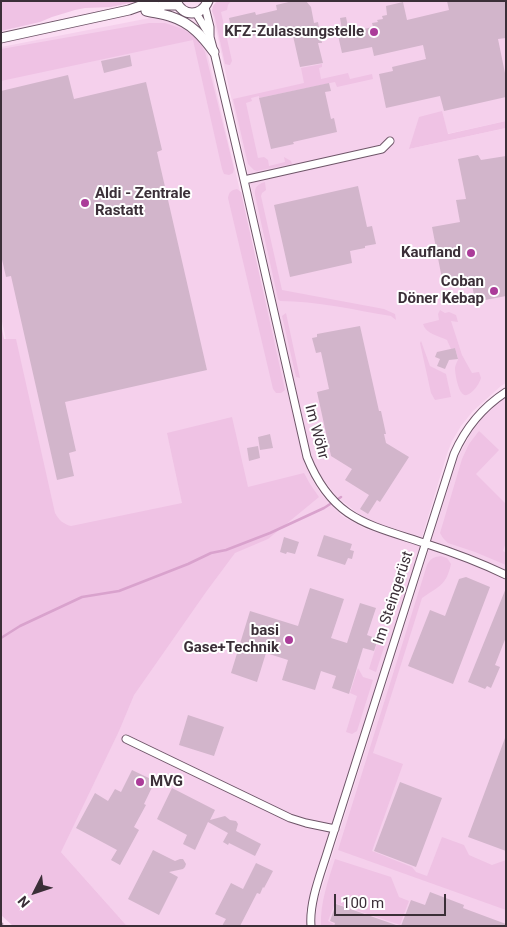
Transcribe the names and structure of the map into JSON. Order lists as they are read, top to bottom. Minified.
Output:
{"streets":{"street":["Im Wöhr","Im Steingerüst"]},"crossings":[["Im Wöhr","Im Steingerüst"]],"places":["KFZ-Zulassungstelle","Aldi - Zentrale Rastatt","Kaufland","Coban Döner Kebap","basi Gase+Technik","MVG"],"scale_bar":"100 m","north":"bottom left"}
